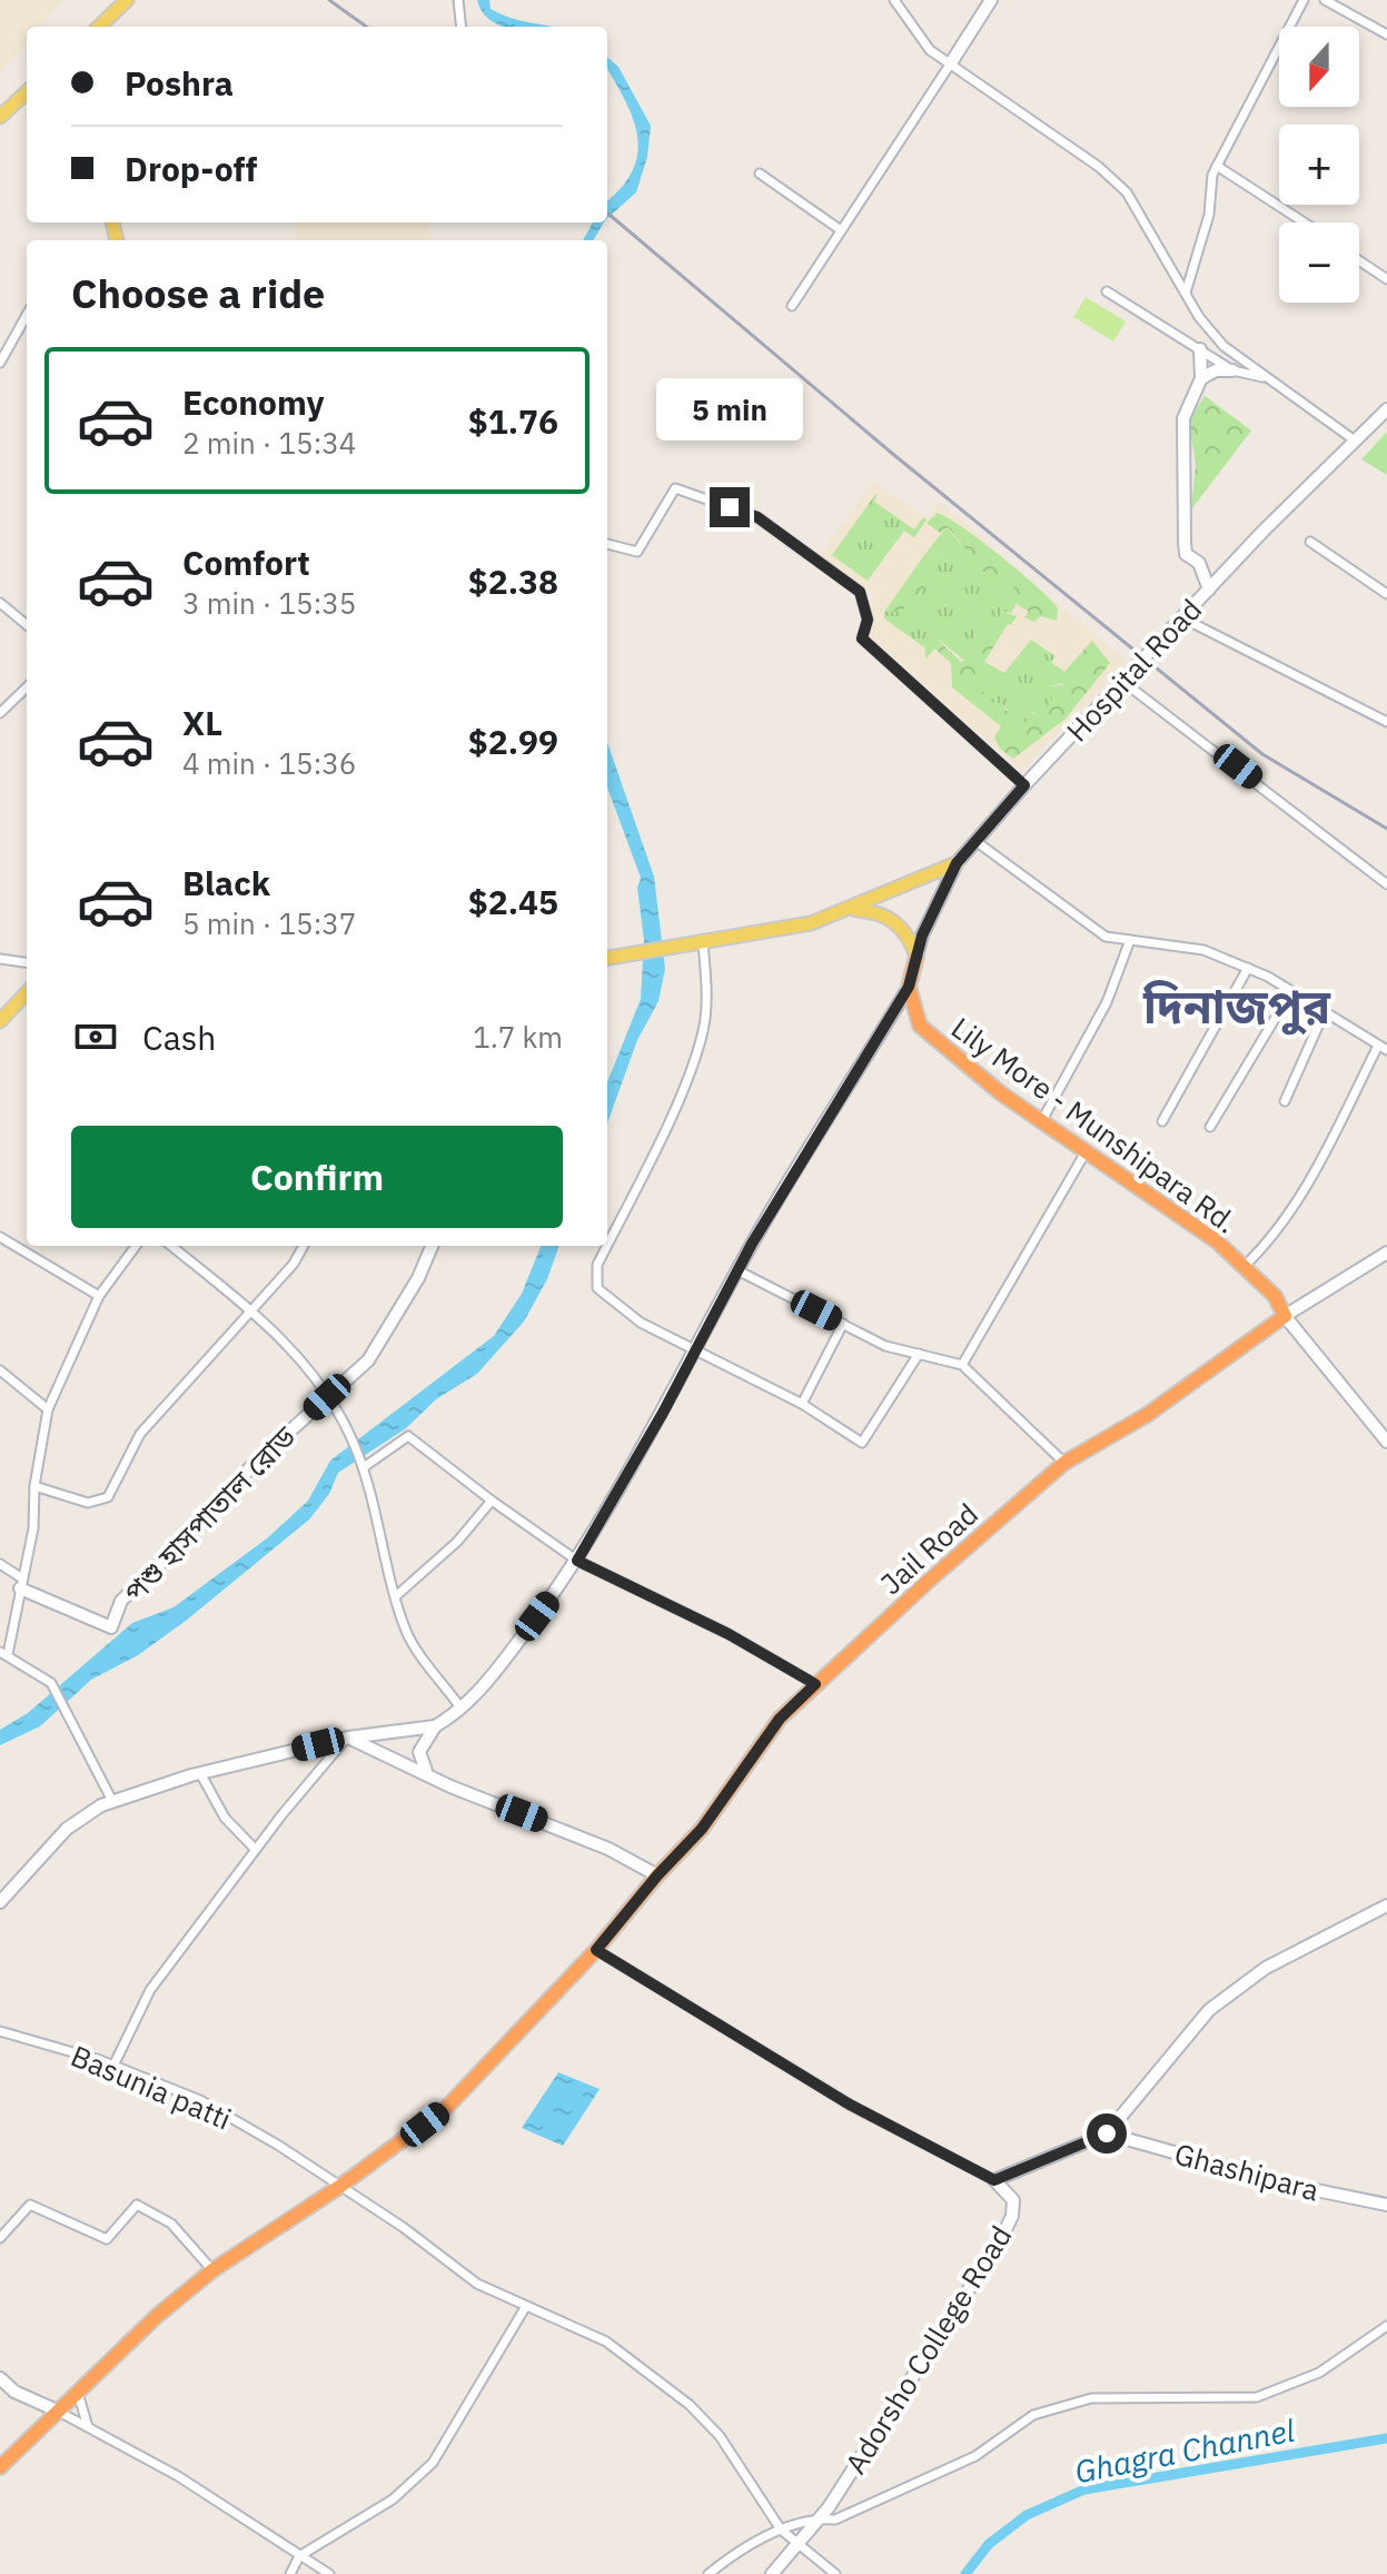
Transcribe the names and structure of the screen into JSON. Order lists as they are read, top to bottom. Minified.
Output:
{"streets":{"highway":["Lily More - Munshipara Rd.","Jail Road"],"street":["Hospital Road","পশু হাসপাতাল রোড","Basunia patti","Ghashipara","Adorsho College Road"]},"crossings":[["Lily More - Munshipara Rd.","Jail Road"],["Jail Road","Basunia patti"]],"districts":["দিনাজপুর"],"water":["Ghagra Channel"],"north":"bottom","page":{"map_buttons":["+","−"],"banner":["Poshra","Drop-off"],"heading":"Choose a ride","list":[{"name":"Economy","note":"2 min · 15:34","value":"$1.76"},{"name":"Comfort","note":"3 min · 15:35","value":"$2.38"},{"name":"XL","note":"4 min · 15:36","value":"$2.99"},{"name":"Black","note":"5 min · 15:37","value":"$2.45"}],"bubble":"5 min","pay":["Cash","1.7 km"],"buttons":"Confirm"}}
